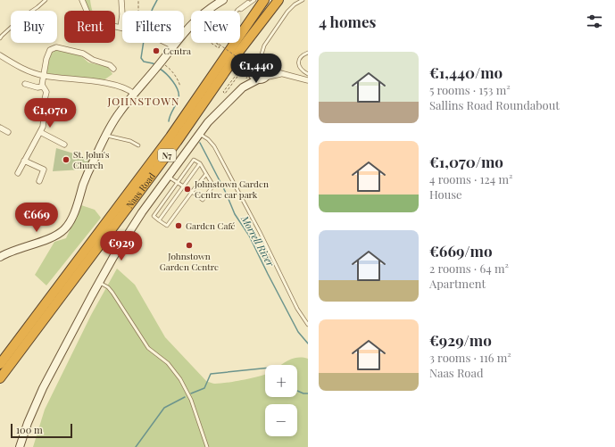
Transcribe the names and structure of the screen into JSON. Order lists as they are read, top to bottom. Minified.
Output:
{"streets":{"highway":["N7","Naas Road"]},"crossings":[["N7","Naas Road"]],"districts":["JOHNSTOWN"],"water":["Morrell River"],"places":["Centra","St. John's Church","Johnstown Garden Centre car park","Garden Café","Johnstown Garden Centre"],"scale_bar":"100 m","page":{"heading":"4 homes","chip":["Buy","Rent","Filters","New"],"list":[{"name":"€1,440/mo","note":"5 rooms · 153 m² · Sallins Road Roundabout"},{"name":"€1,070/mo","note":"4 rooms · 124 m² · House"},{"name":"€669/mo","note":"2 rooms · 64 m² · Apartment"},{"name":"€929/mo","note":"3 rooms · 116 m² · Naas Road"}],"price":["€1,440","€1,070","€669","€929"],"map_buttons":["+","−"],"scale":"100 m"}}
